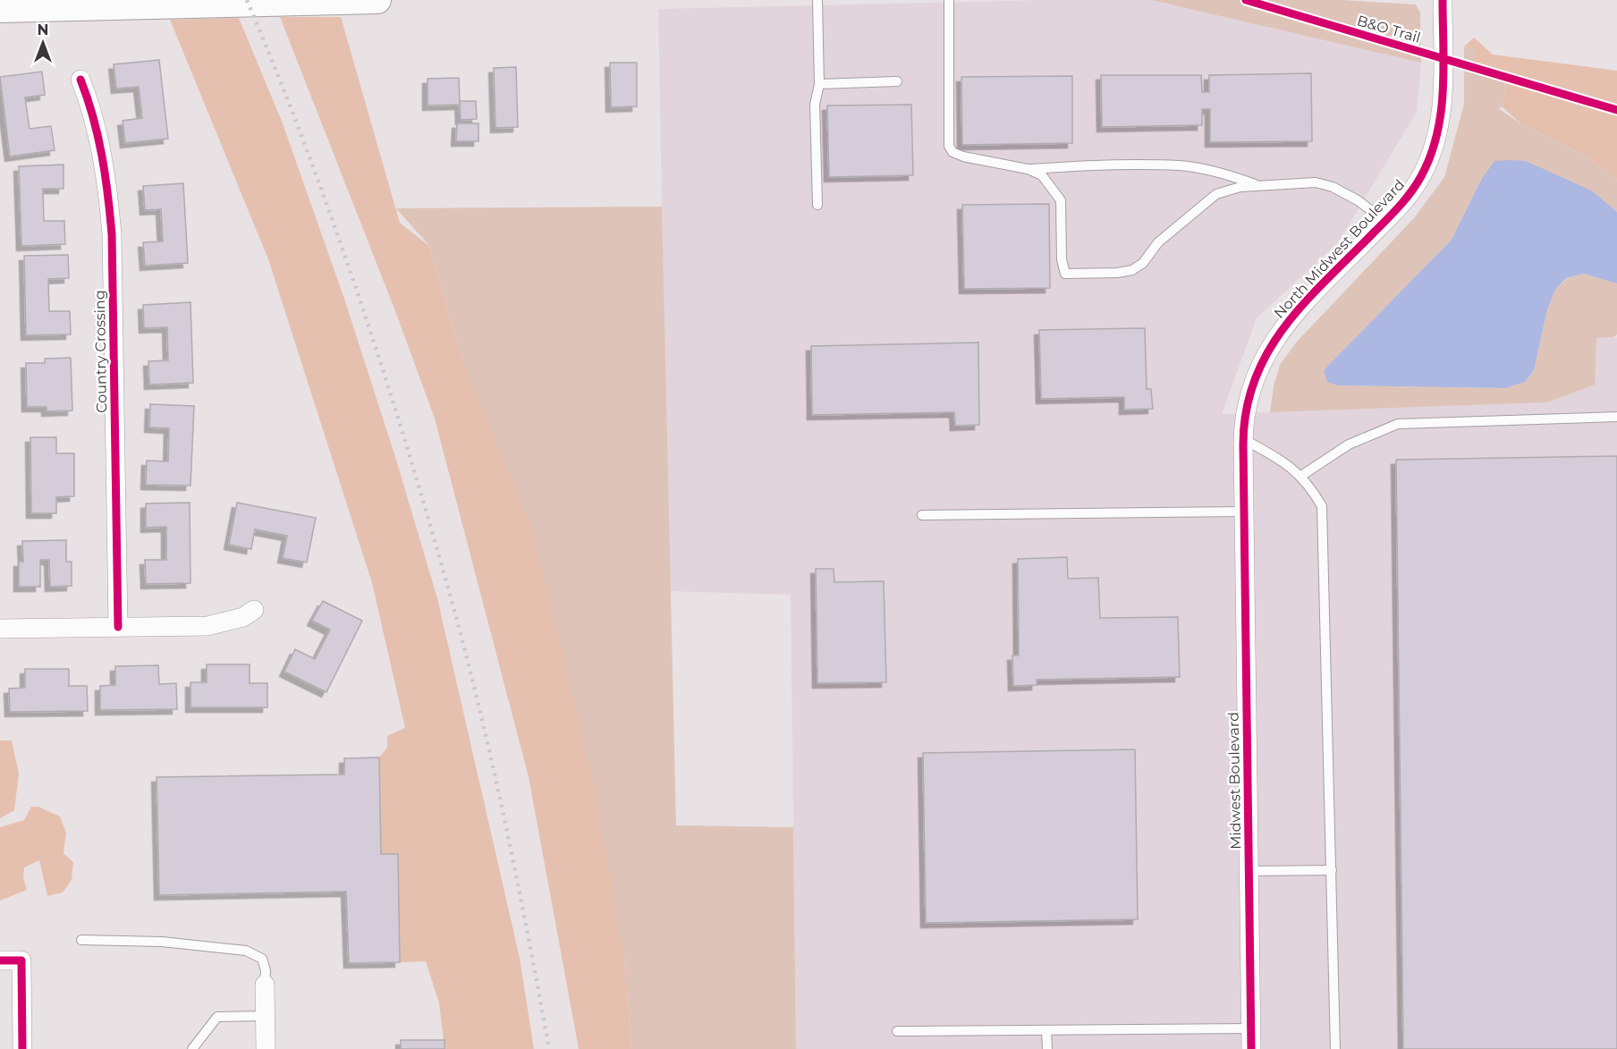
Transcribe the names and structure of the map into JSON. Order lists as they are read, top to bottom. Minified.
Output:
{"streets":{"street":["North Midwest Boulevard","Country Crossing","Midwest Boulevard"],"cycle path":["B&O Trail"]},"crossings":[["North Midwest Boulevard","Midwest Boulevard"]],"north":"top"}
